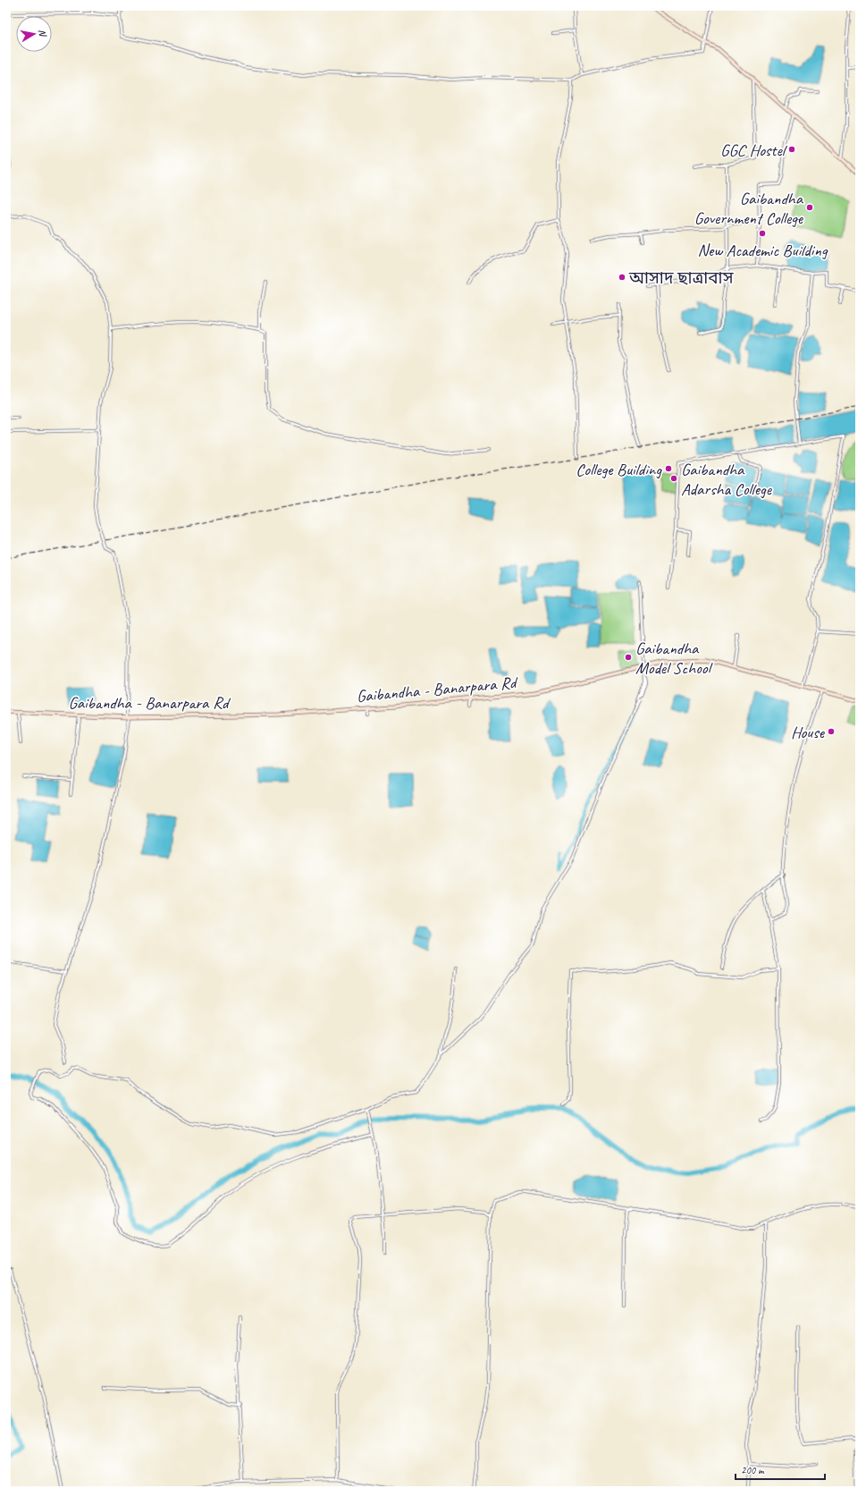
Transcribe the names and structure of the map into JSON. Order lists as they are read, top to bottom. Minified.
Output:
{"streets":{"main road":["Gaibandha - Banarpara Rd"]},"places":["GGC Hostel","Gaibandha Government College","New Academic Building","আসাদ ছাত্রাবাস","College Building","Gaibandha Adarsha College","Gaibandha Model School","House"],"scale_bar":"200 m","north":"right"}
